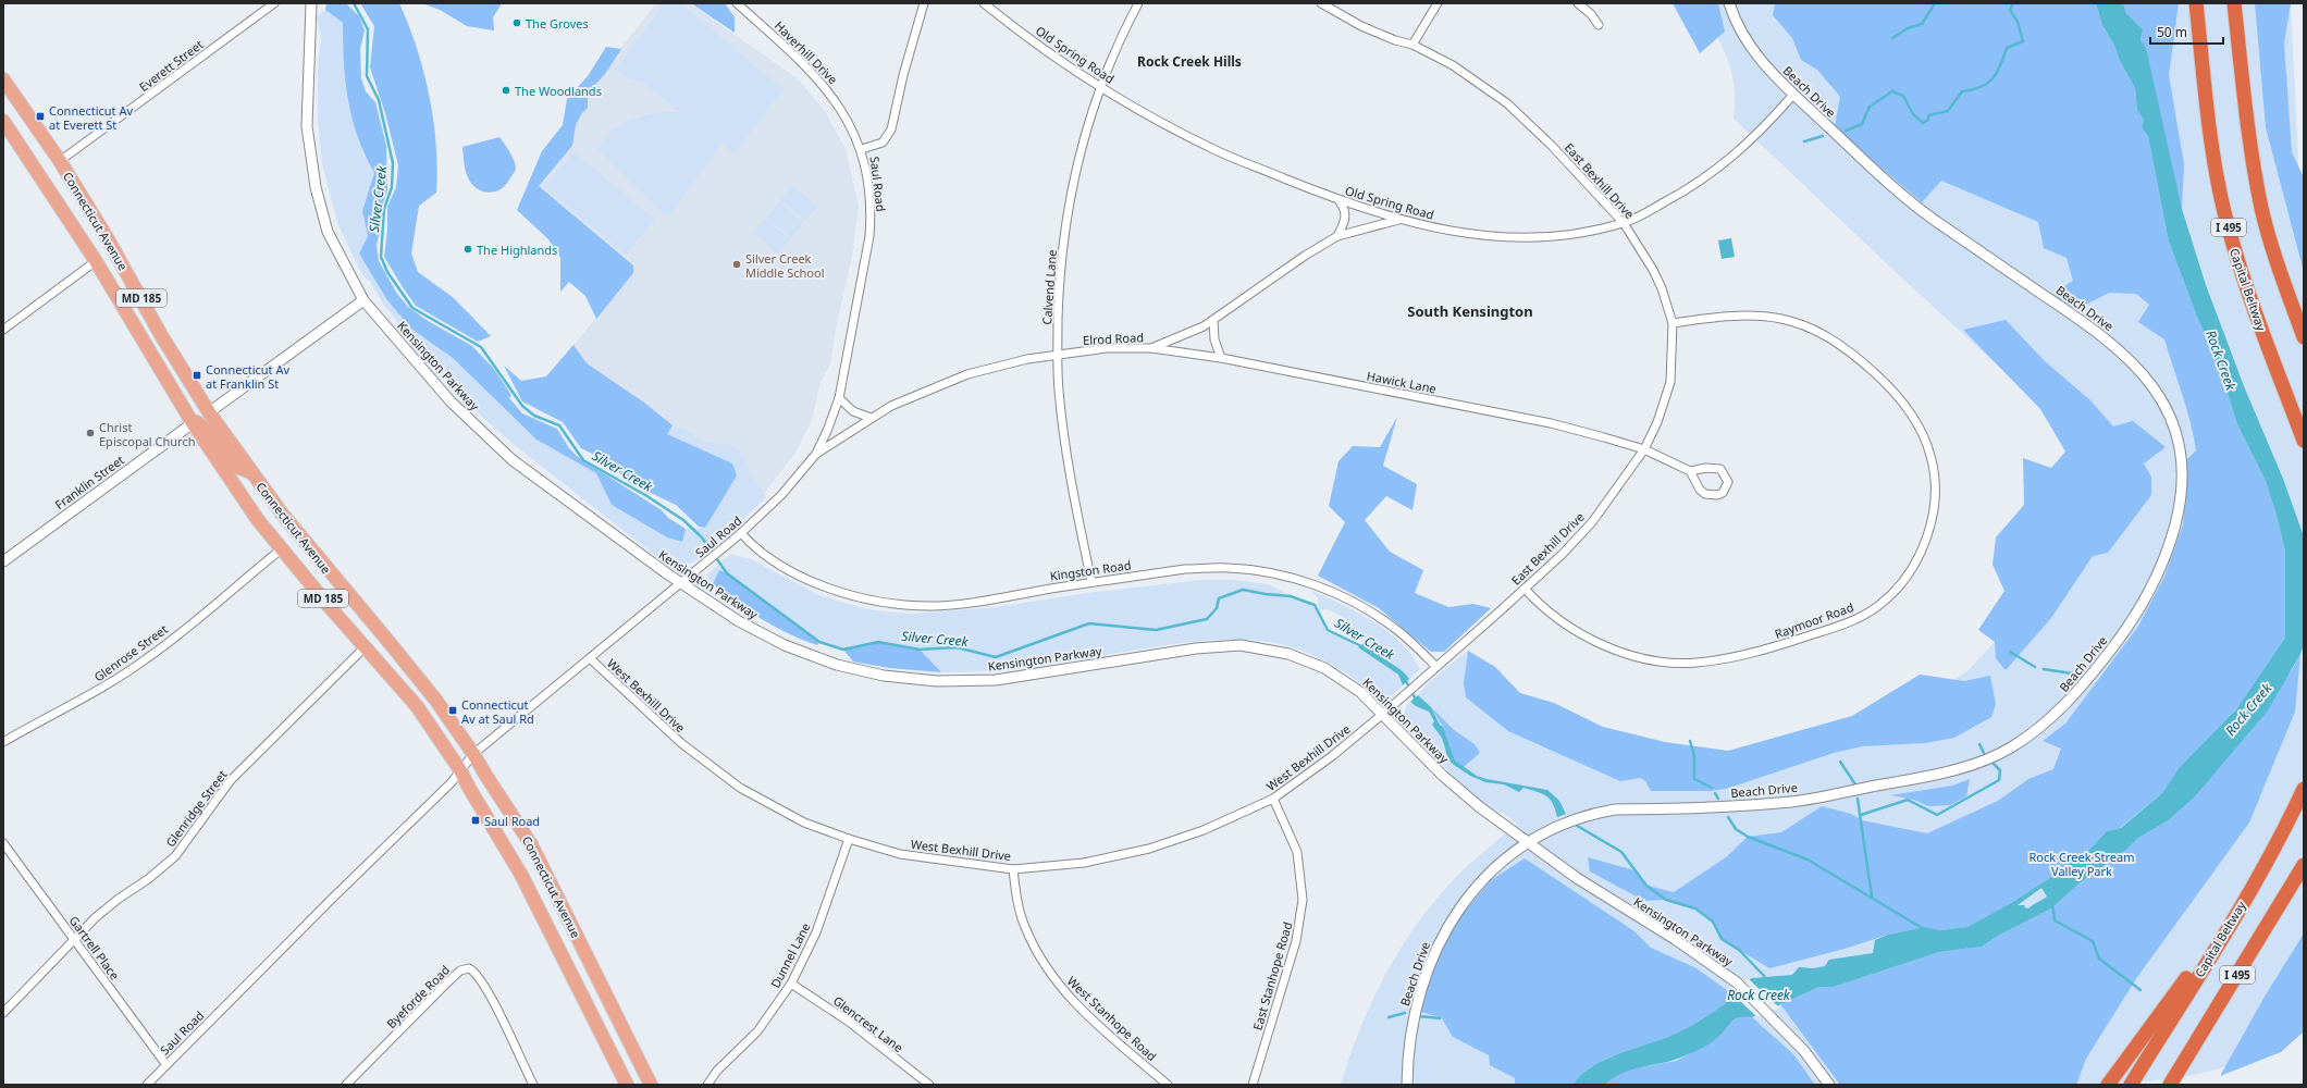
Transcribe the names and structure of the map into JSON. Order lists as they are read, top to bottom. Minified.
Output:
{"streets":{"highway":["I 495","Capital Beltway"],"main road":["Connecticut Avenue","MD 185"],"street":["Haverhill Drive","Old Spring Road","Everett Street","Beach Drive","East Bexhill Drive","Saul Road","Calvend Lane","Elrod Road","Kensington Parkway","Hawick Lane","Franklin Street","Kingston Road","Raymoor Road","Glenrose Street","West Bexhill Drive","Glenridge Street","Gartrell Place","Dunnel Lane","East Stanhope Road","Byeforde Road","West Stanhope Road","Glencrest Lane"]},"crossings":[["Haverhill Drive","Saul Road"],["Old Spring Road","Beach Drive"],["Old Spring Road","East Bexhill Drive"],["Old Spring Road","Calvend Lane"],["Old Spring Road","Elrod Road"],["Everett Street","Connecticut Avenue"],["Beach Drive","Kensington Parkway"],["East Bexhill Drive","Hawick Lane"],["East Bexhill Drive","Kingston Road"],["East Bexhill Drive","Raymoor Road"],["East Bexhill Drive","West Bexhill Drive"],["Saul Road","Connecticut Avenue"],["Saul Road","Elrod Road"],["Saul Road","Kensington Parkway"],["Saul Road","Kingston Road"],["Saul Road","West Bexhill Drive"],["Saul Road","Gartrell Place"],["Connecticut Avenue","Franklin Street"],["Connecticut Avenue","Glenrose Street"],["Connecticut Avenue","Glenridge Street"],["Calvend Lane","Elrod Road"],["Calvend Lane","Kingston Road"],["Elrod Road","Hawick Lane"],["Kensington Parkway","West Bexhill Drive"],["Kingston Road","West Bexhill Drive"],["West Bexhill Drive","Dunnel Lane"],["West Bexhill Drive","East Stanhope Road"],["West Bexhill Drive","West Stanhope Road"],["Glenridge Street","Gartrell Place"],["Dunnel Lane","Glencrest Lane"]],"districts":["Rock Creek Hills","South Kensington"],"water":["Silver Creek","Rock Creek"],"parks":["Rock Creek Stream Valley Park"],"places":{"other":["The Groves","The Woodlands","The Highlands","Silver Creek Middle School","Christ Episcopal Church"],"transit":["Connecticut Av at Everett St","Connecticut Av at Franklin St","Connecticut Av at Saul Rd","Saul Road"]},"scale_bar":"50 m"}
